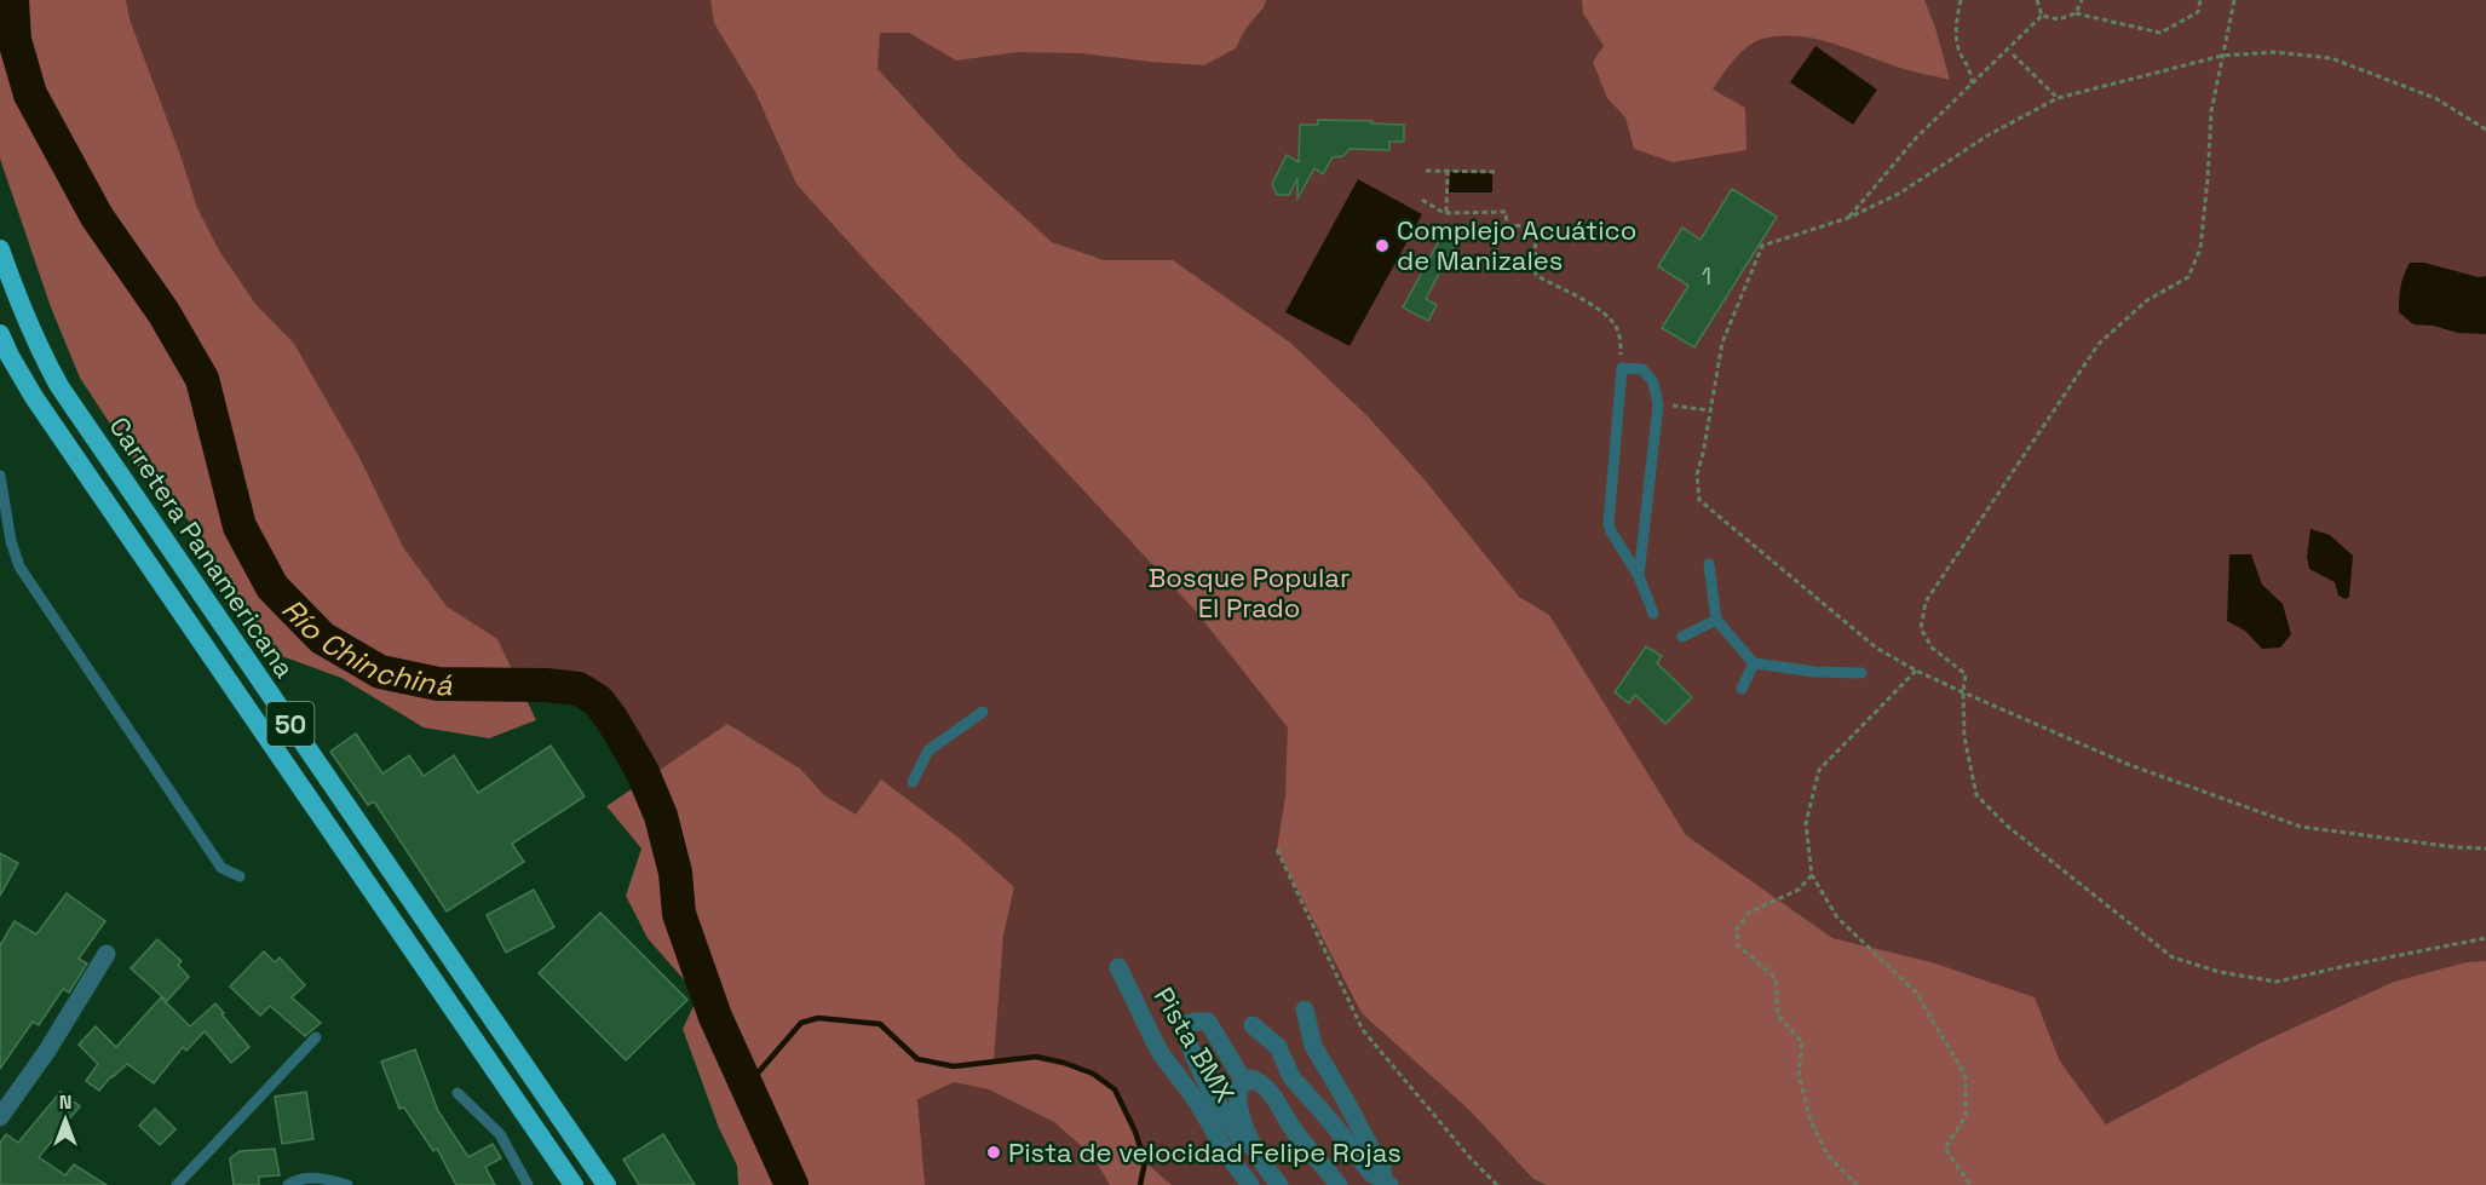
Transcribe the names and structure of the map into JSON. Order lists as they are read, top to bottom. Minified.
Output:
{"streets":{"highway":["Carretera Panamericana","50"],"street":["Pista BMX"]},"water":["Río Chinchiná"],"parks":["Bosque Popular El Prado"],"places":["Complejo Acuático de Manizales","Pista de velocidad Felipe Rojas"],"house_numbers":["1"],"north":"top"}
